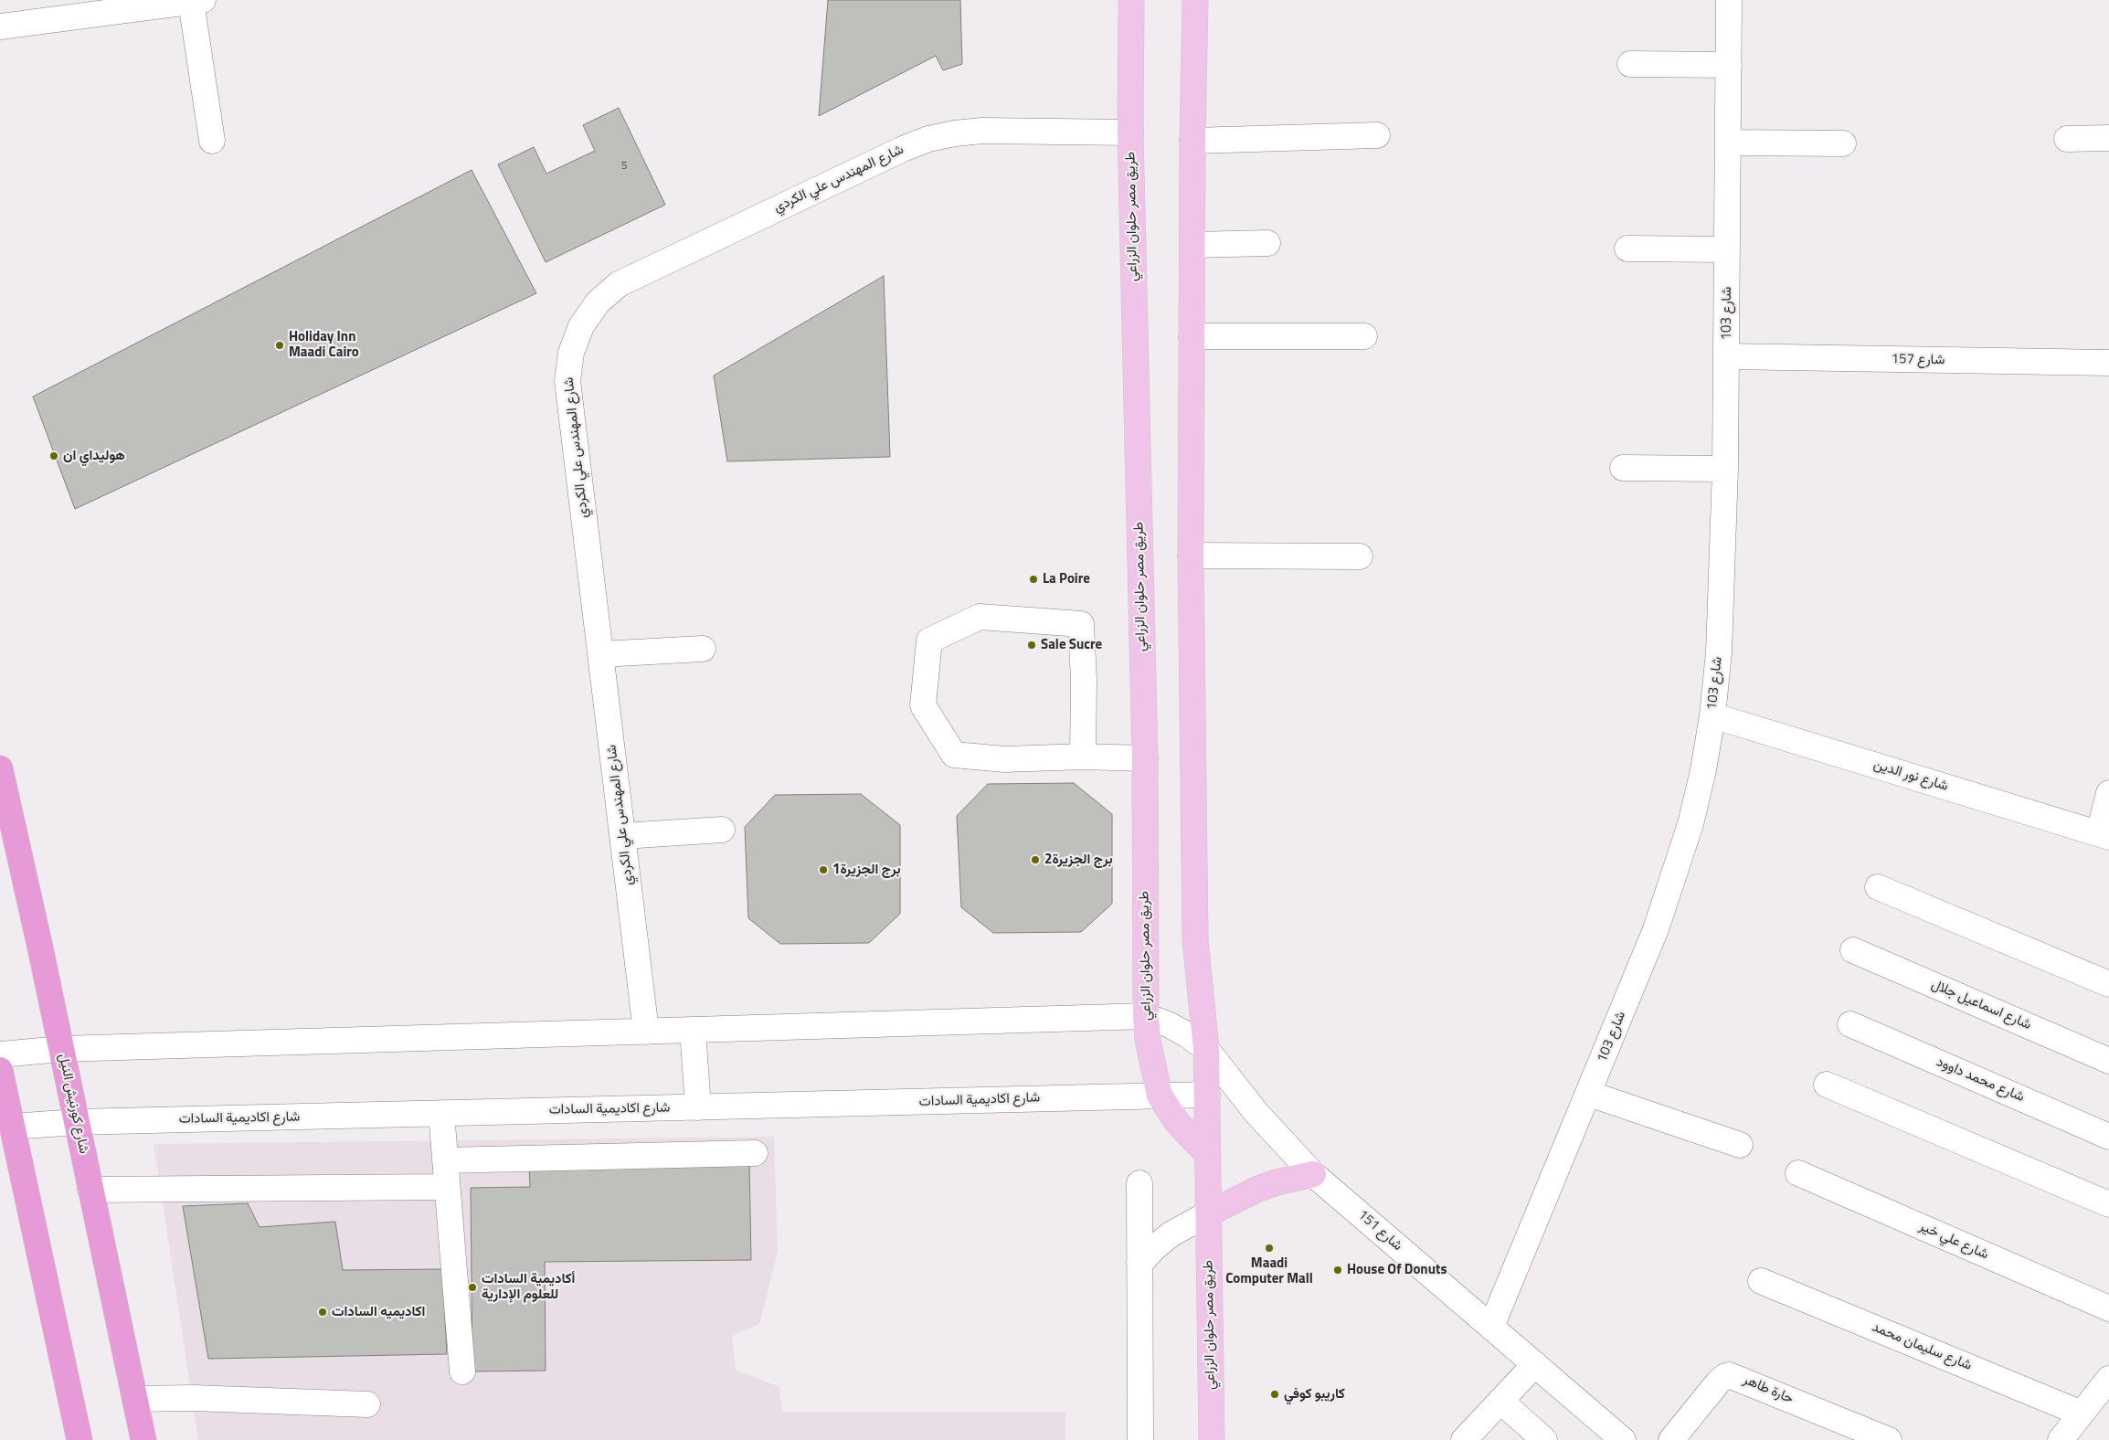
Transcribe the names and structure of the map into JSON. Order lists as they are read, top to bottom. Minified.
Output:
{"streets":{"highway":["شارع كورنيش النيل"],"main road":["طريق مصر حلوان الزراعي"],"street":["شارع المهندس علي الكردي","شارع 103","شارع 157","شارع نور الدين","شارع اسماعيل جلال","شارع محمد داوود","شارع اكاديمية السادات","شارع 151","شارع علي خير","شارع سليمان محمد","حارة طاهر"]},"crossings":[["شارع المهندس علي الكردي","طريق مصر حلوان الزراعي"],["طريق مصر حلوان الزراعي","شارع اكاديمية السادات"],["طريق مصر حلوان الزراعي","شارع 151"],["شارع 103","شارع 157"],["شارع 103","شارع نور الدين"],["شارع 103","شارع 151"],["شارع اكاديمية السادات","شارع كورنيش النيل"]],"places":["Holiday Inn Maadi Cairo","هوليداي ان","La Poire","Sale Sucre","برج الجزيرة2","برج الجزيرة1","Maadi Computer Mall","House Of Donuts","أكاديمية السادات للعلوم الإدارية","اكاديميه السادات","كاريبو كوفي"],"house_numbers":["5"]}
